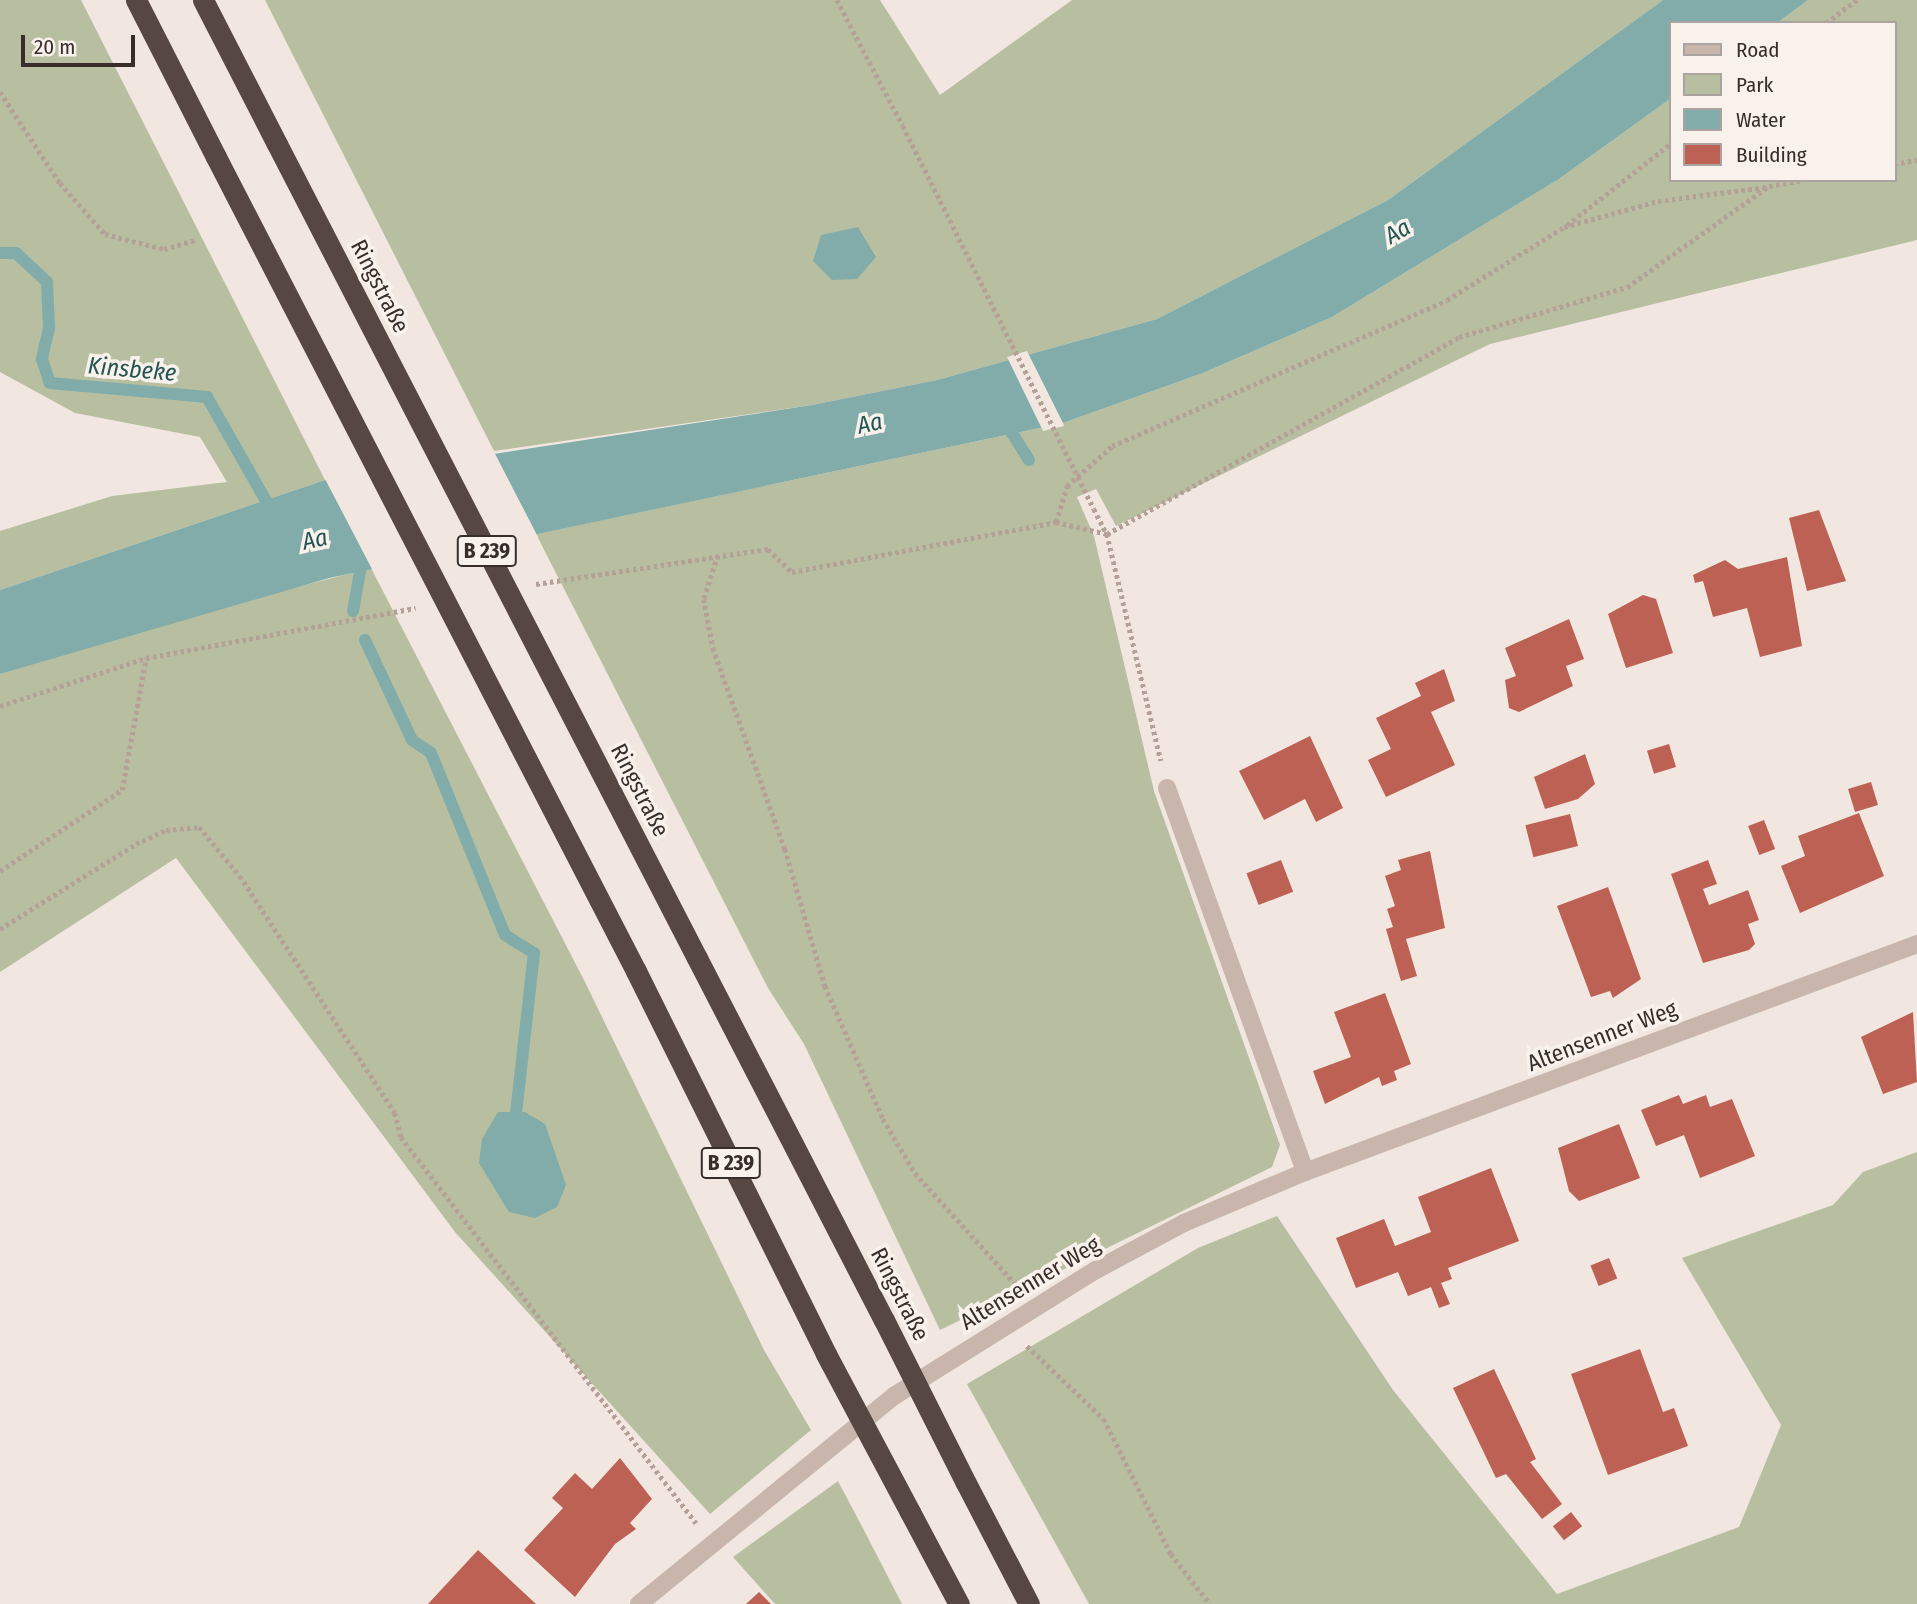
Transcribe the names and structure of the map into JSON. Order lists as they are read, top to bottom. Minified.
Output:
{"streets":{"highway":["Ringstraße","B 239"],"street":["Altensenner Weg"]},"water":["Aa","Kinsbeke"],"legend":["Road","Park","Water","Building"],"scale_bar":"20 m"}
